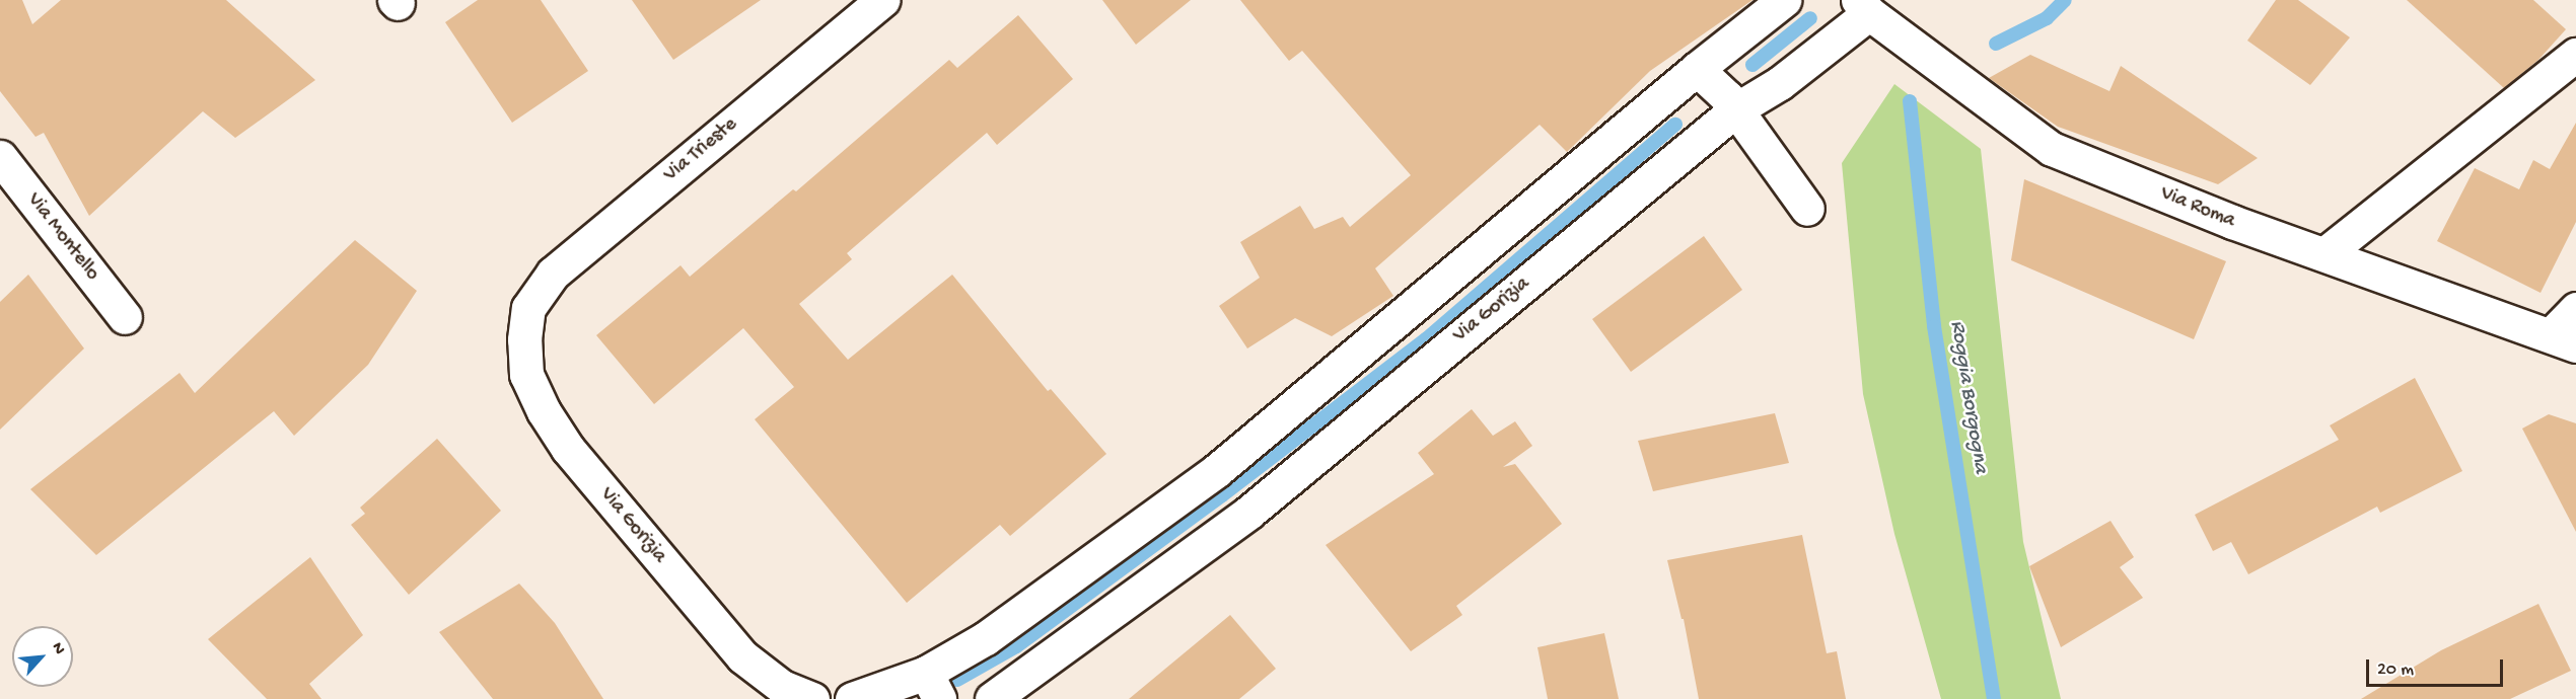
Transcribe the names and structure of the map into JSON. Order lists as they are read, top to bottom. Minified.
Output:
{"streets":{"street":["Via Trieste","Via Roma","Via Montello","Via Gorizia"]},"crossings":[["Via Trieste","Via Gorizia"],["Via Roma","Via Gorizia"]],"water":["Roggia Borgogna"],"scale_bar":"20 m","north":"top right"}
